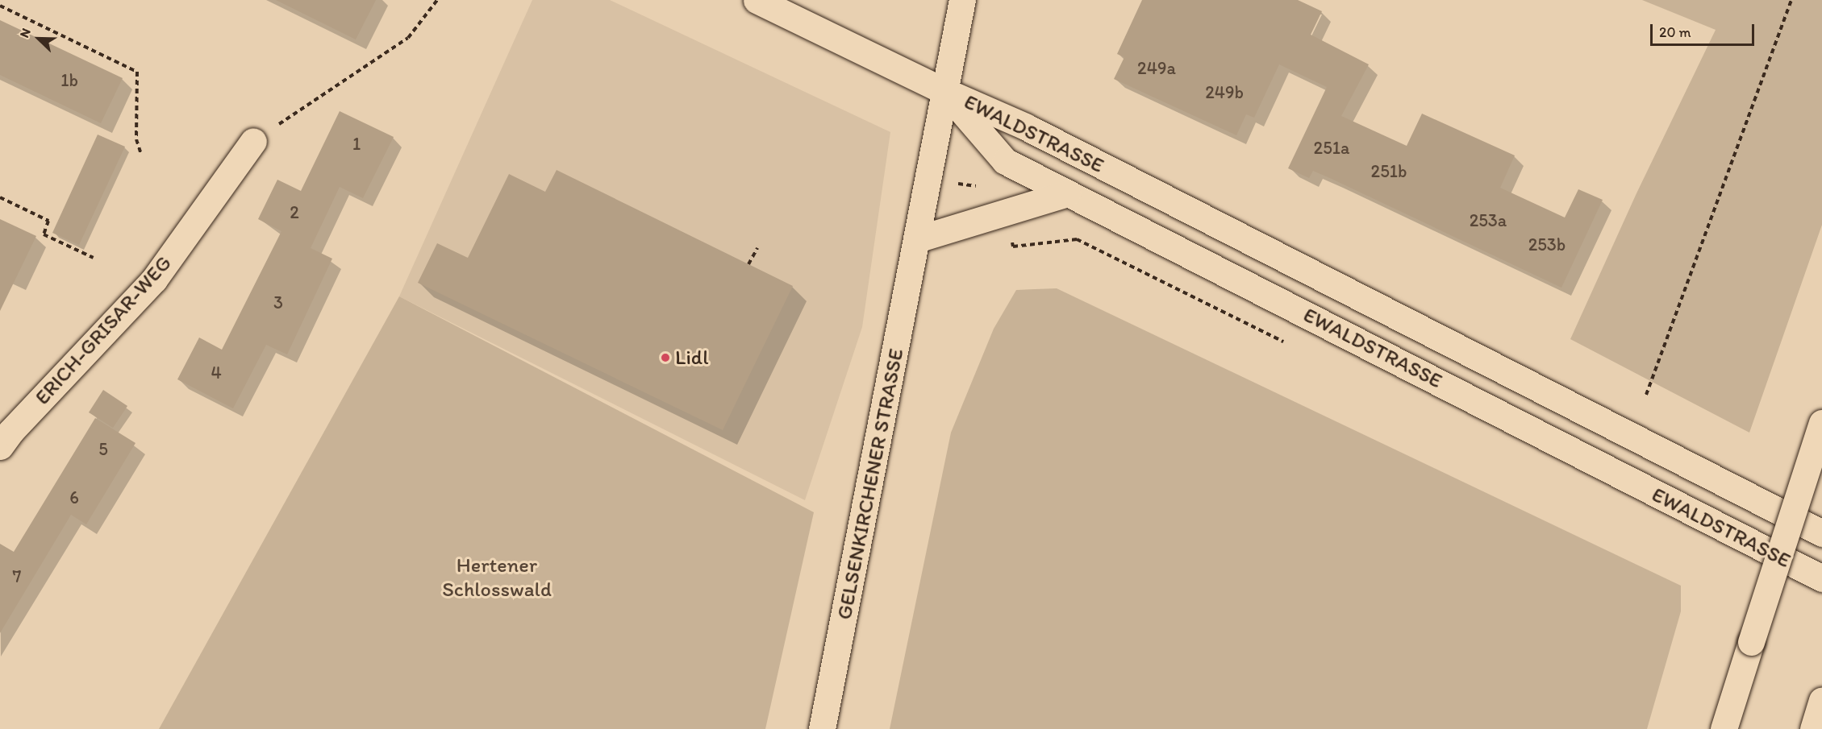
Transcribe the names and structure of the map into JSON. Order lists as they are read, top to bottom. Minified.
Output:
{"streets":{"main road":["EWALDSTRASSE","ERICH-GRISAR-WEG","GELSENKIRCHENER STRASSE"]},"crossings":[["EWALDSTRASSE","GELSENKIRCHENER STRASSE"]],"parks":["Hertener Schlosswald"],"places":["Lidl"],"house_numbers":["249a","1b","249b","1","251a","251b","2","253a","253b","3","4","5","6","7"],"scale_bar":"20 m","north":"top left"}
